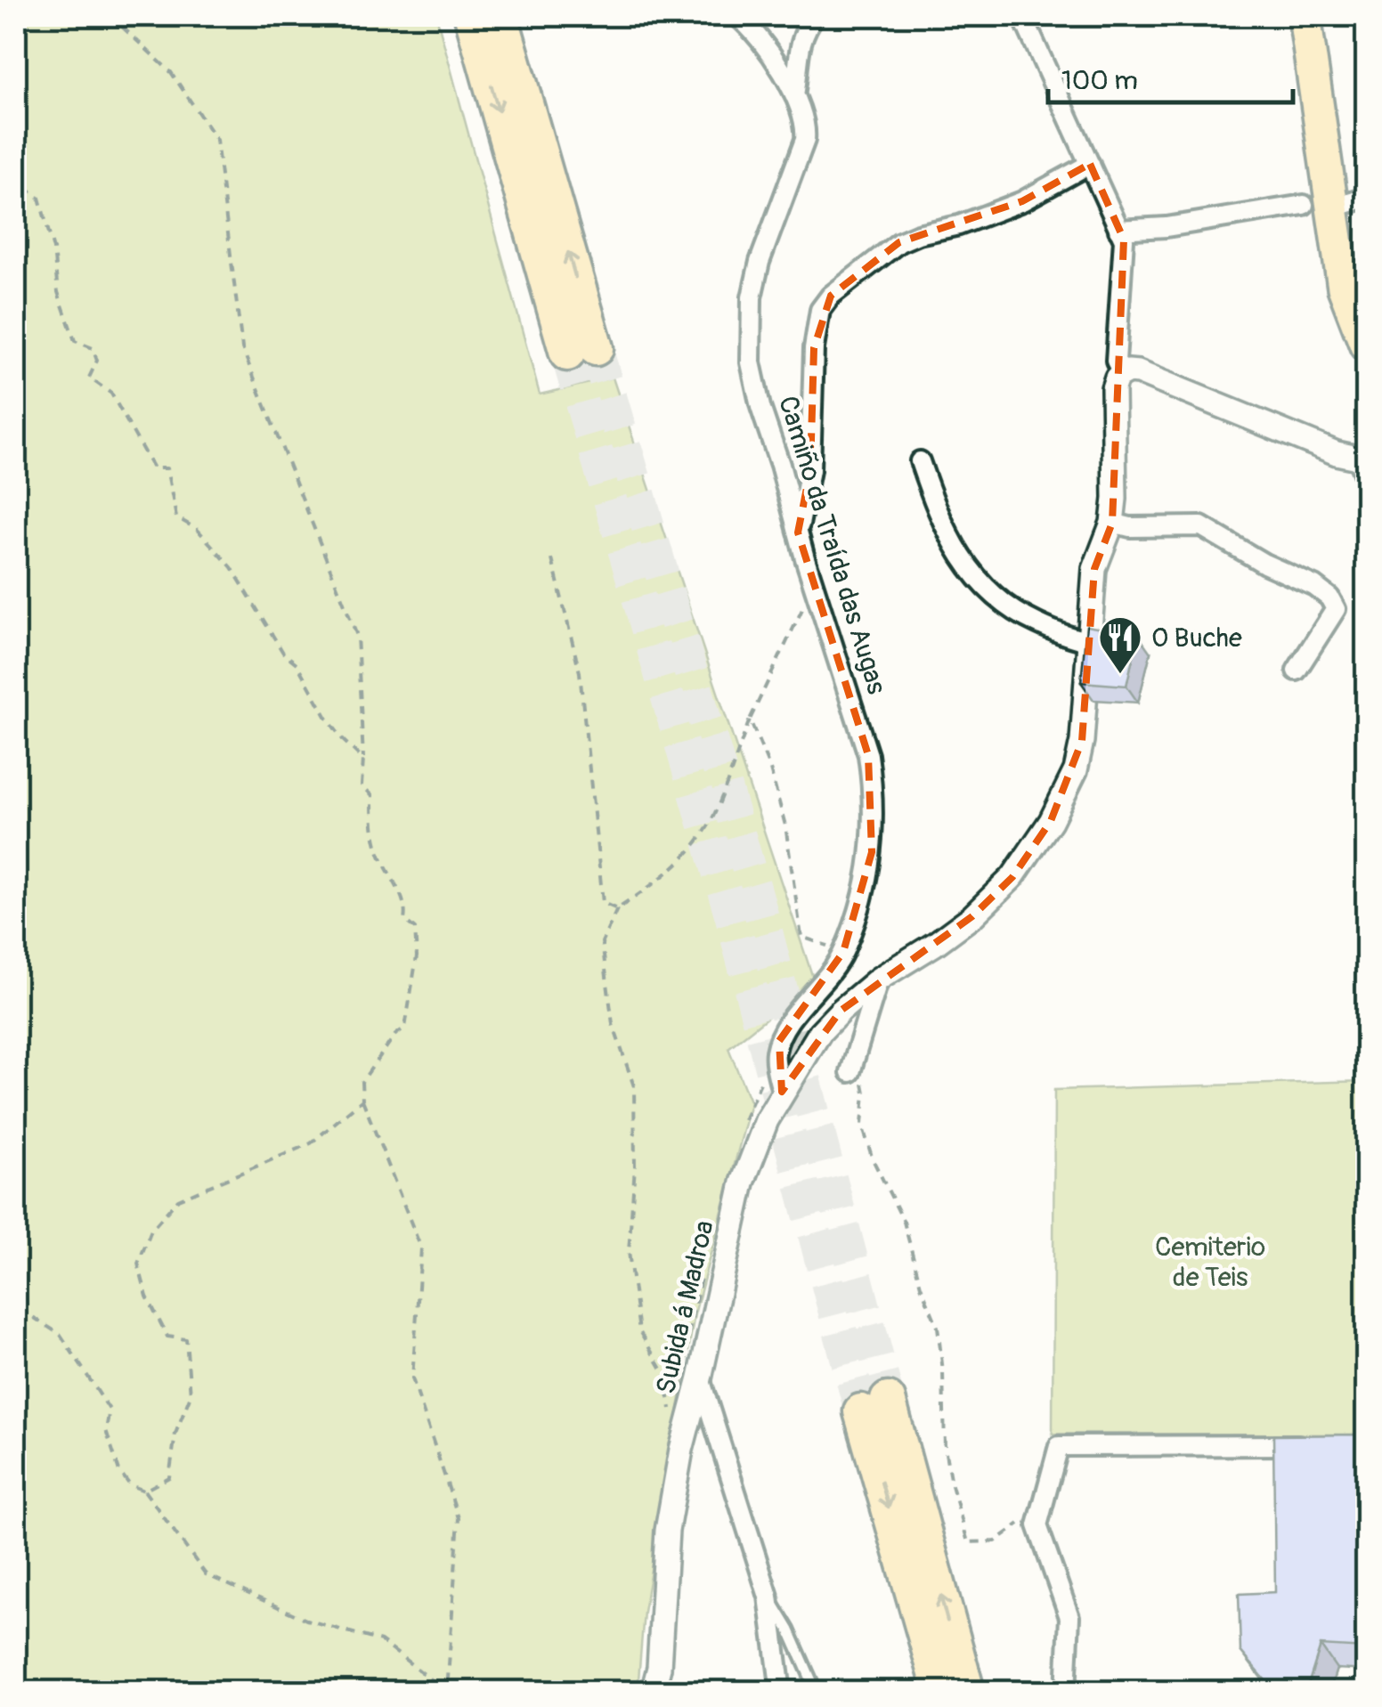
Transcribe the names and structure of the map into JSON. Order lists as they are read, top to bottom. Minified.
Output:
{"streets":{"street":["Camiño da Traída das Augas","Subida á Madroa"]},"crossings":[["Camiño da Traída das Augas","Subida á Madroa"]],"parks":["Cemiterio de Teis"],"places":{"restaurant":["O Buche"]},"scale_bar":"100 m"}
